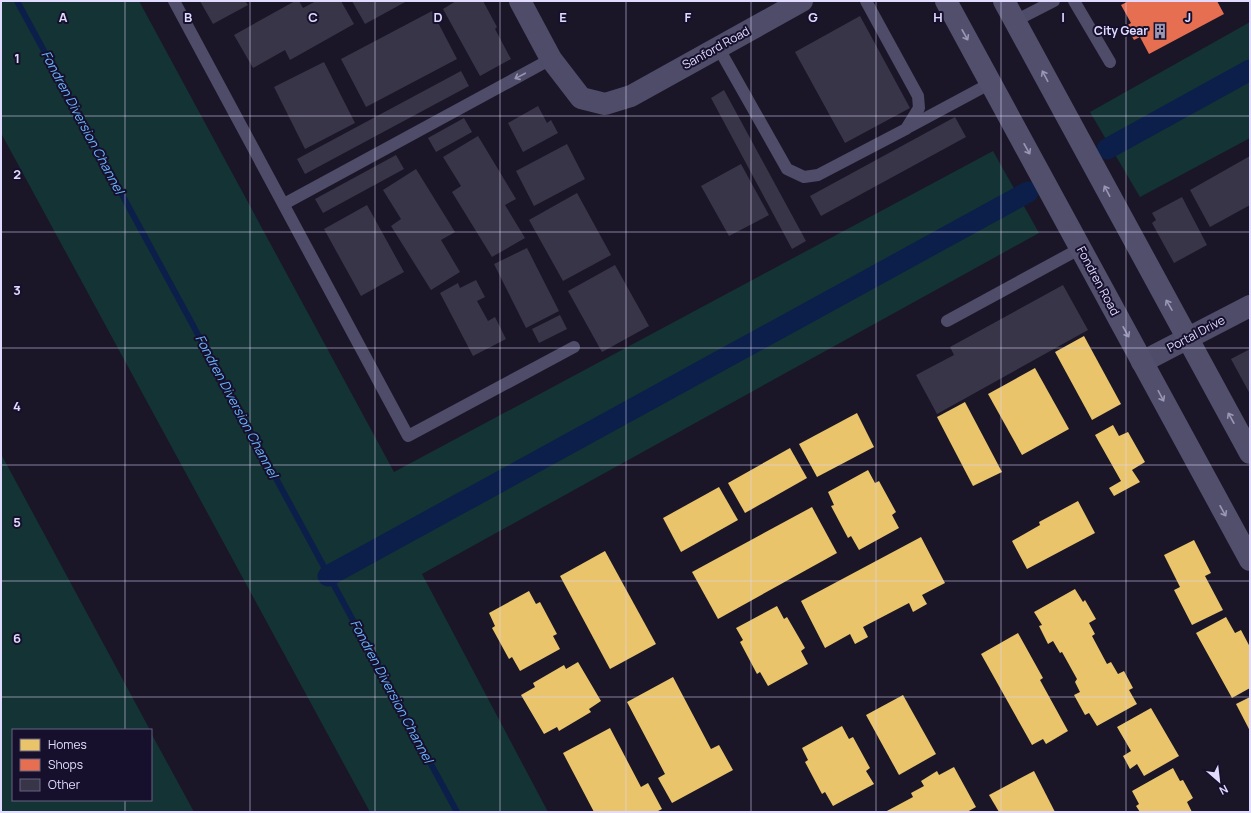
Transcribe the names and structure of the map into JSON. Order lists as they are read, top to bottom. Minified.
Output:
{"streets":{"main road":["Fondren Road"],"street":["Sanford Road","Portal Drive"]},"crossings":[["Fondren Road","Portal Drive"]],"water":["Fondren Diversion Channel"],"places":{"building":["City Gear"]},"legend":["Homes","Shops","Other"],"north":"bottom right","grid":{"columns":["A","B","C","D","E","F","G","H","I","J"],"rows":["1","2","3","4","5","6"]}}
